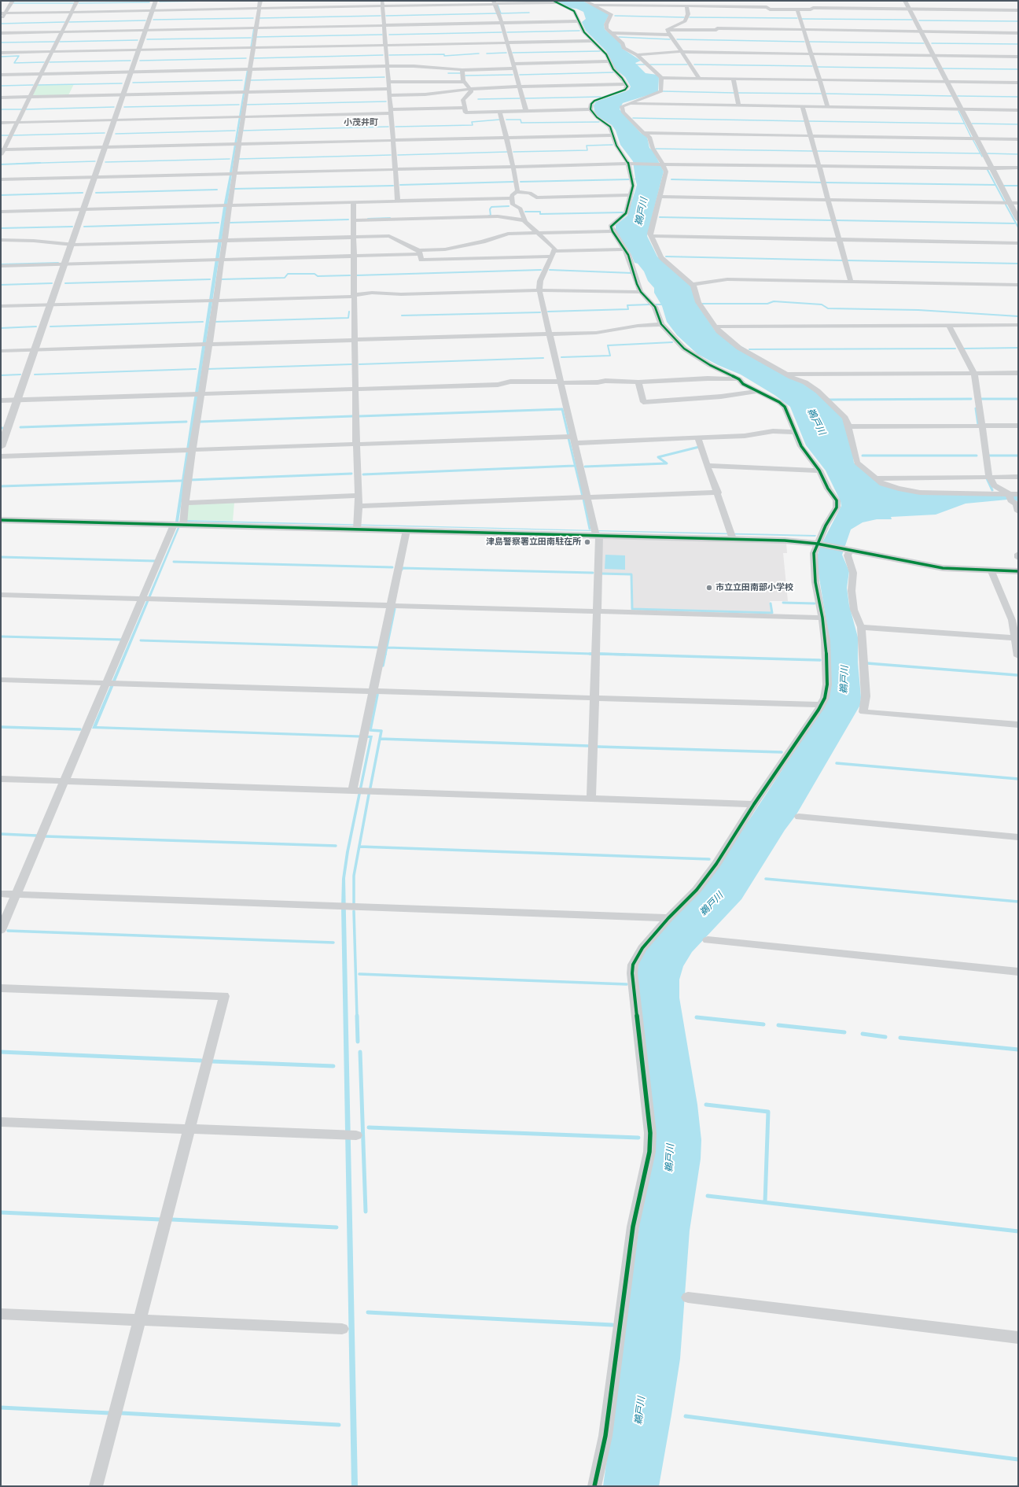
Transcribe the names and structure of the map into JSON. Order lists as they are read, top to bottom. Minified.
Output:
{"districts":["小茂井町"],"water":["鵜戸川"],"places":["津島警察署立田南駐在所","市立立田南部小学校"]}
